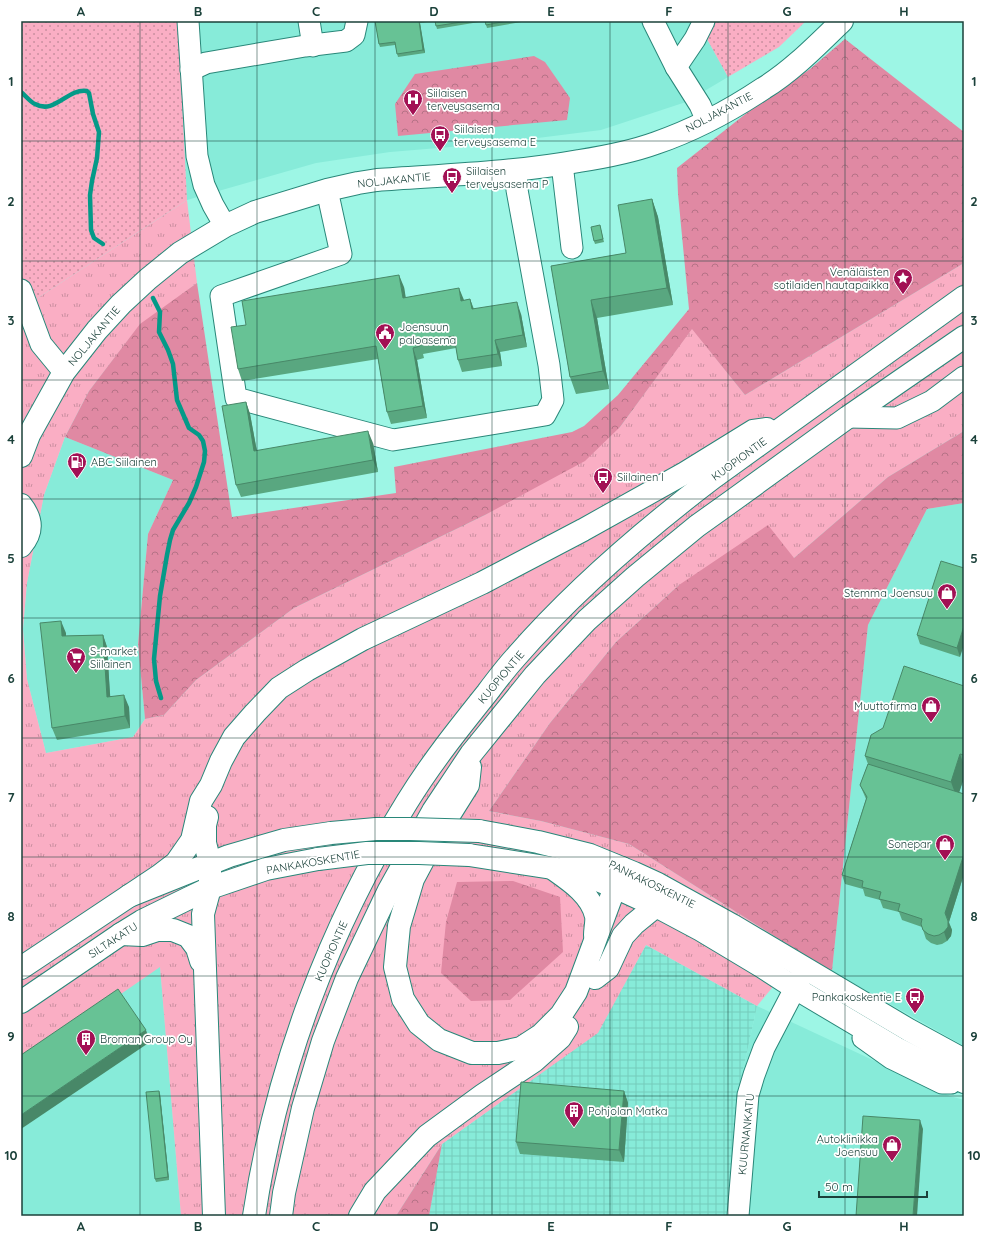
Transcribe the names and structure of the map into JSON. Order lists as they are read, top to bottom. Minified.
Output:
{"streets":{"main road":["NOLJAKANTIE","KUOPIONTIE","PANKAKOSKENTIE","SILTAKATU"],"street":["KUURNANKATU"]},"crossings":[["PANKAKOSKENTIE","SILTAKATU"],["PANKAKOSKENTIE","KUURNANKATU"]],"places":{"hospital":["Siilaisen terveysasema"],"bus stop":["Siilaisen terveysasema E","Siilaisen terveysasema P","Siilainen I","Pankakoskentie E"],"place":["Venäläisten sotilaiden hautapaikka"],"public building":["Joensuun paloasema"],"fuel station":["ABC Siilainen"],"shop":["Stemma Joensuu","Muuttofirma","Sonepar","Autoklinikka Joensuu"],"supermarket":["S-market Siilainen"],"building":["Broman Group Oy","Pohjolan Matka"]},"scale_bar":"50 m","grid":{"columns":["A","B","C","D","E","F","G","H"],"rows":["1","2","3","4","5","6","7","8","9","10"]}}
